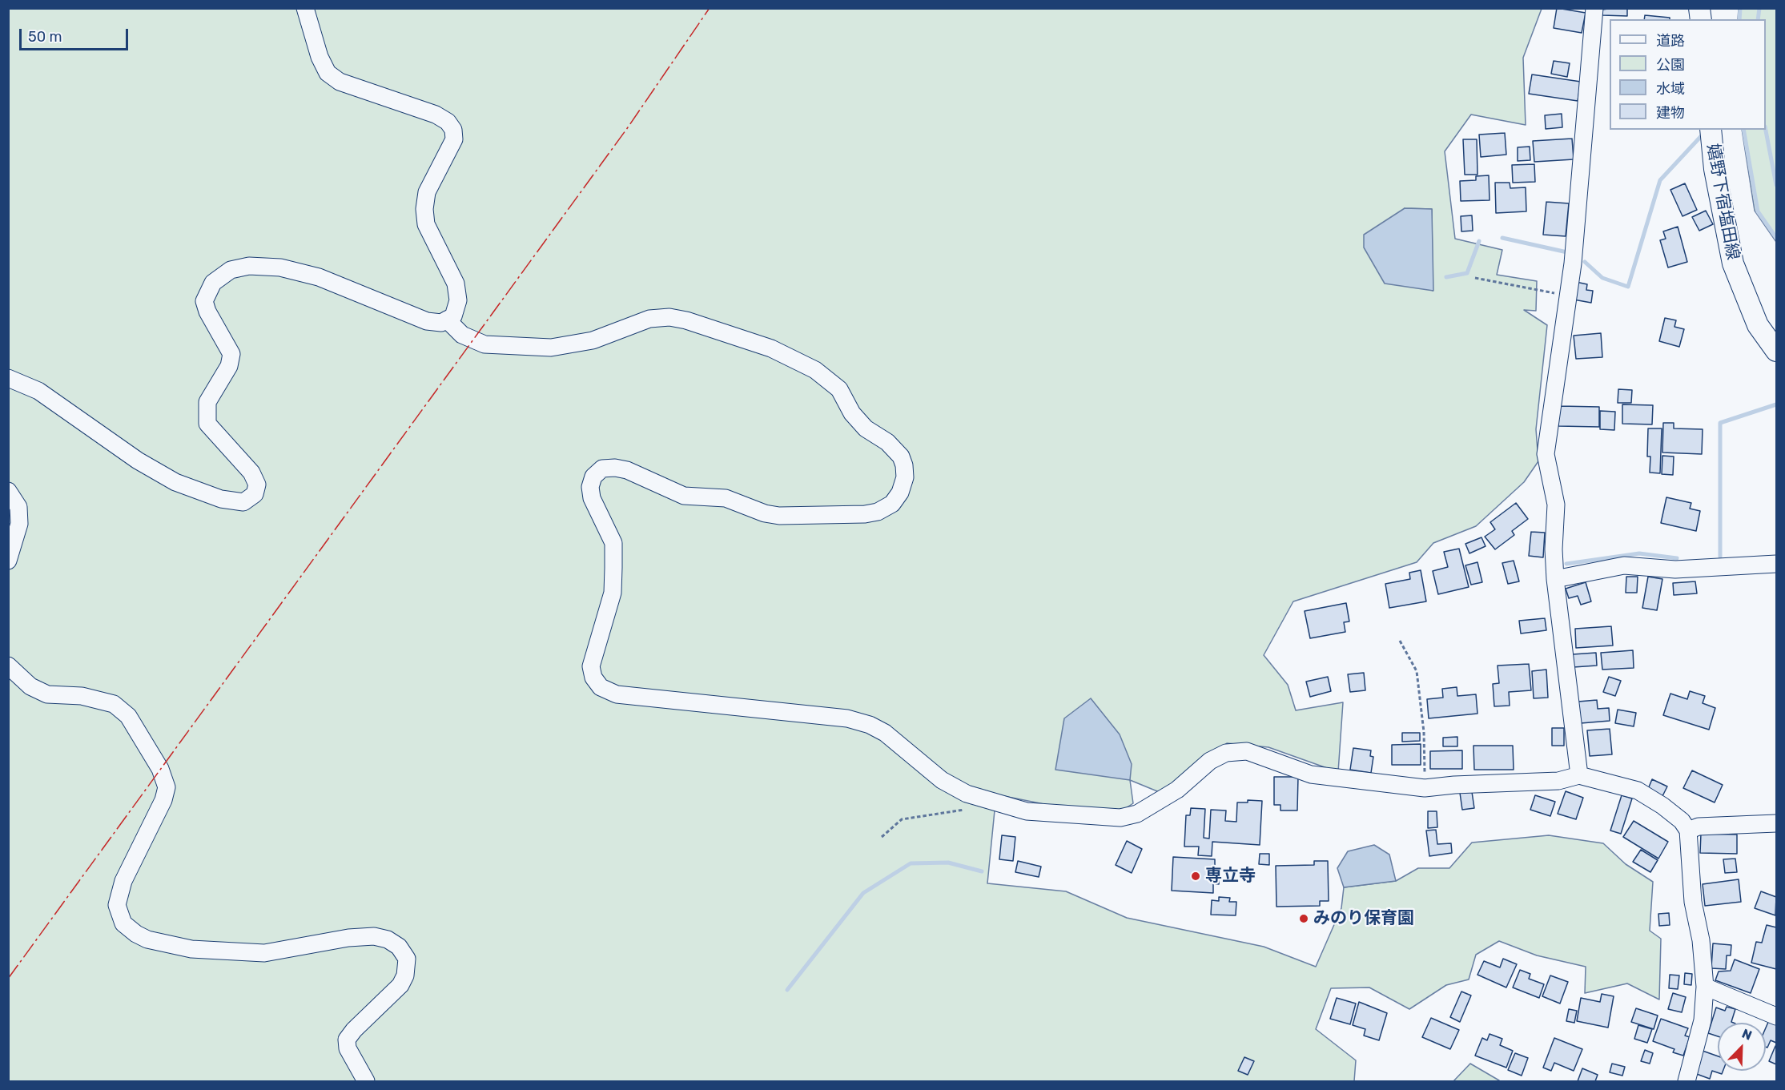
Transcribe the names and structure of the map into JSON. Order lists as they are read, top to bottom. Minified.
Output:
{"streets":{"main road":["嬉野下宿塩田線"]},"places":["専立寺","みのり保育園"],"legend":["道路","公園","水域","建物"],"scale_bar":"50 m","north":"top right"}
